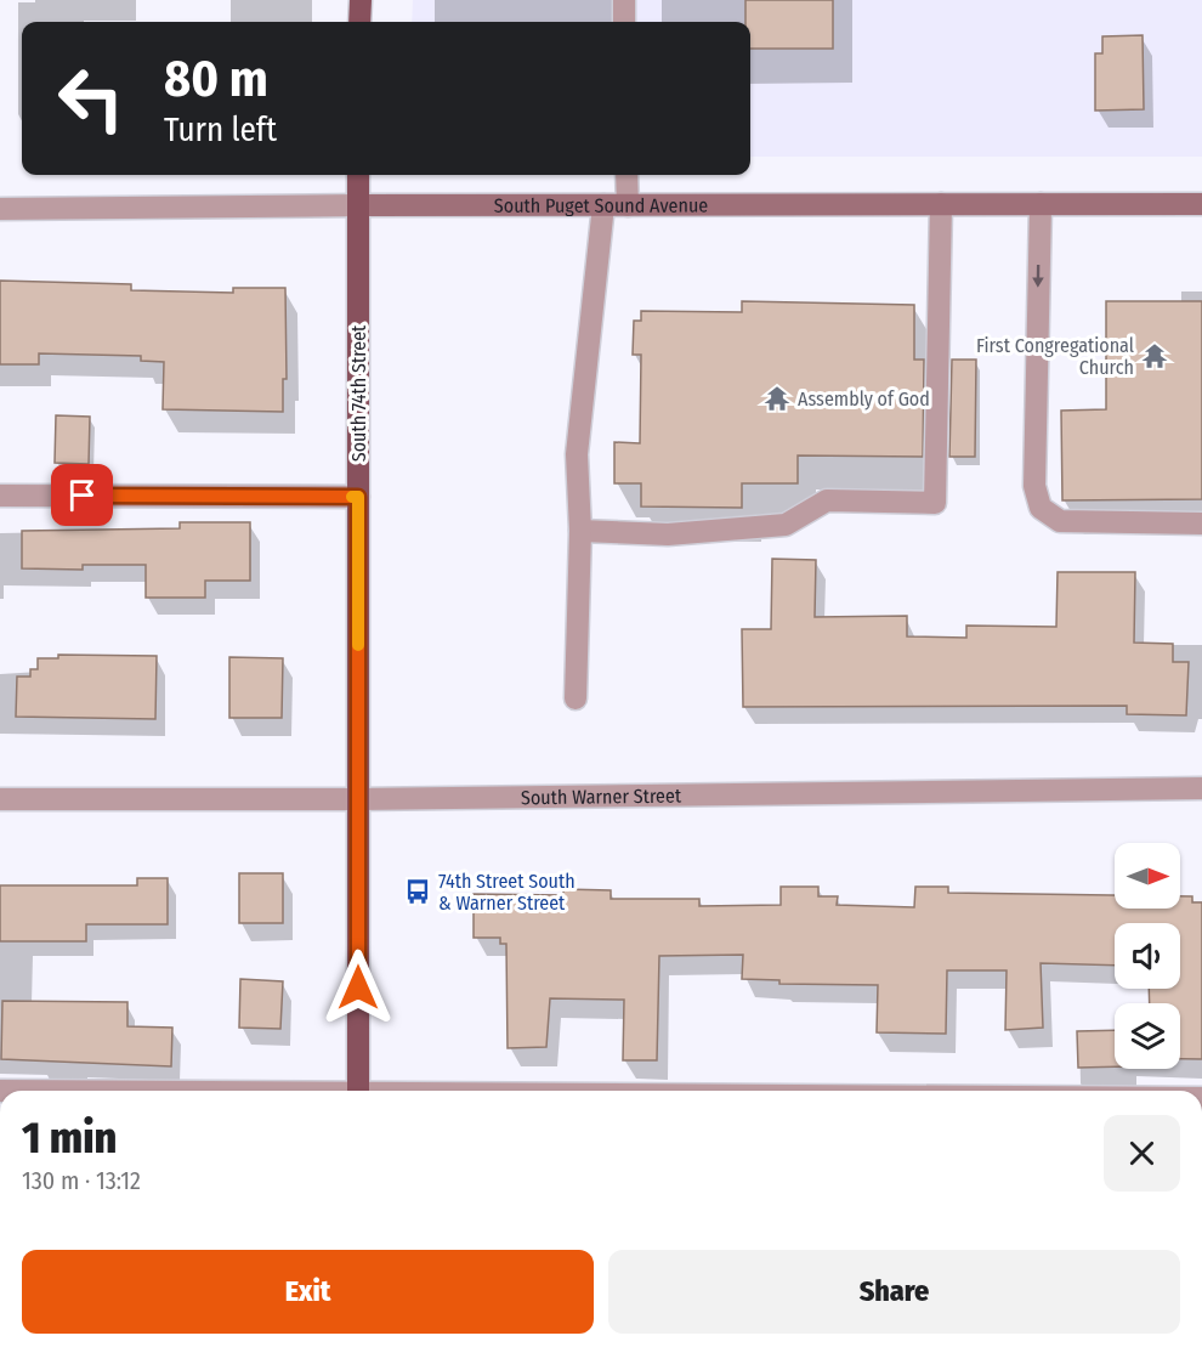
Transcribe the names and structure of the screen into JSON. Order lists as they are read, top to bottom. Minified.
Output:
{"streets":{"main road":["South 74th Street"],"street":["South Puget Sound Avenue","South Warner Street"]},"crossings":[["South Puget Sound Avenue","South 74th Street"],["South 74th Street","South Warner Street"]],"places":{"temple":["First Congregational Church","Assembly of God"],"bus stop":["74th Street South & Warner Street"]},"north":"right","page":{"turn":["80 m","Turn left"],"heading":["1 min","130 m · 13:12"],"buttons":["Exit","Share"]}}
